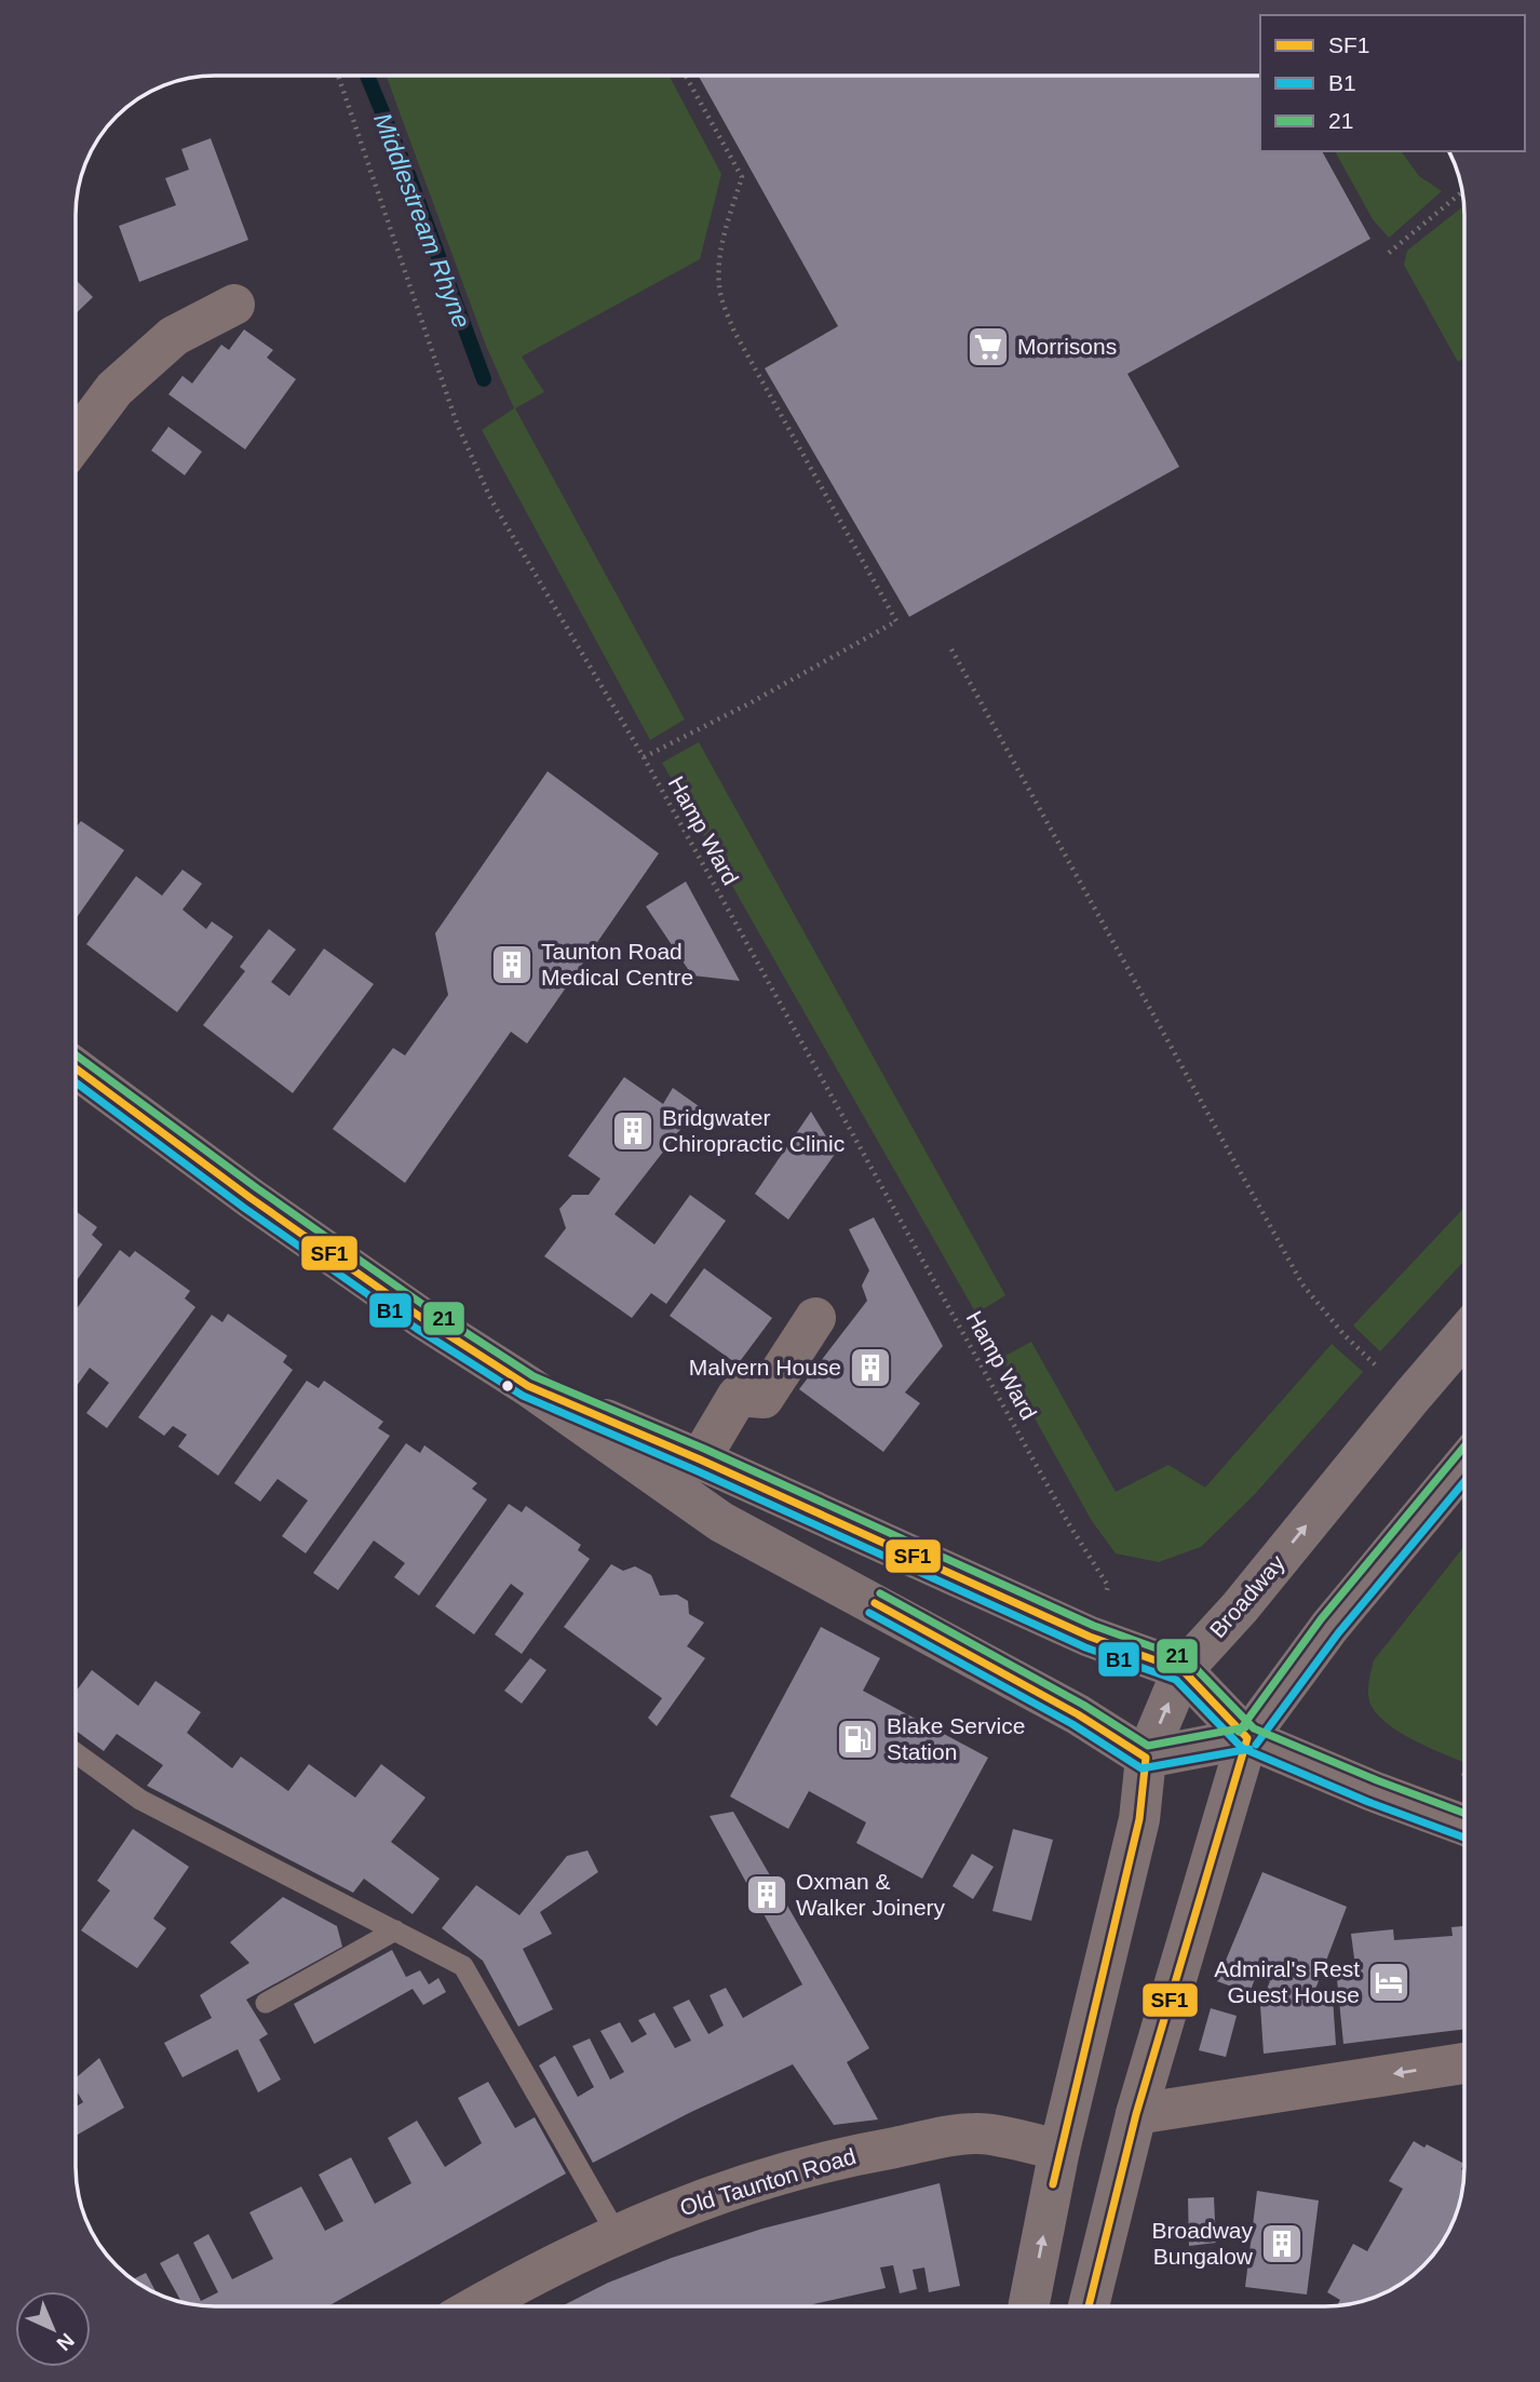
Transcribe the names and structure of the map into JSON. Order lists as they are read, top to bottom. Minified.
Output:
{"streets":{"main road":["Broadway"],"street":["Old Taunton Road"],"path":["Hamp Ward"]},"crossings":[["Broadway","Old Taunton Road"]],"water":["Middlestream Rhyne"],"places":{"supermarket":["Morrisons"],"building":["Taunton Road Medical Centre","Bridgwater Chiropractic Clinic","Malvern House","Oxman & Walker Joinery","Broadway Bungalow"],"fuel station":["Blake Service Station"],"hotel":["Admiral's Rest Guest House"]},"lines":["transit line 21","transit line SF1","transit line B1"],"legend":["SF1","B1","21"],"north":"bottom right"}
